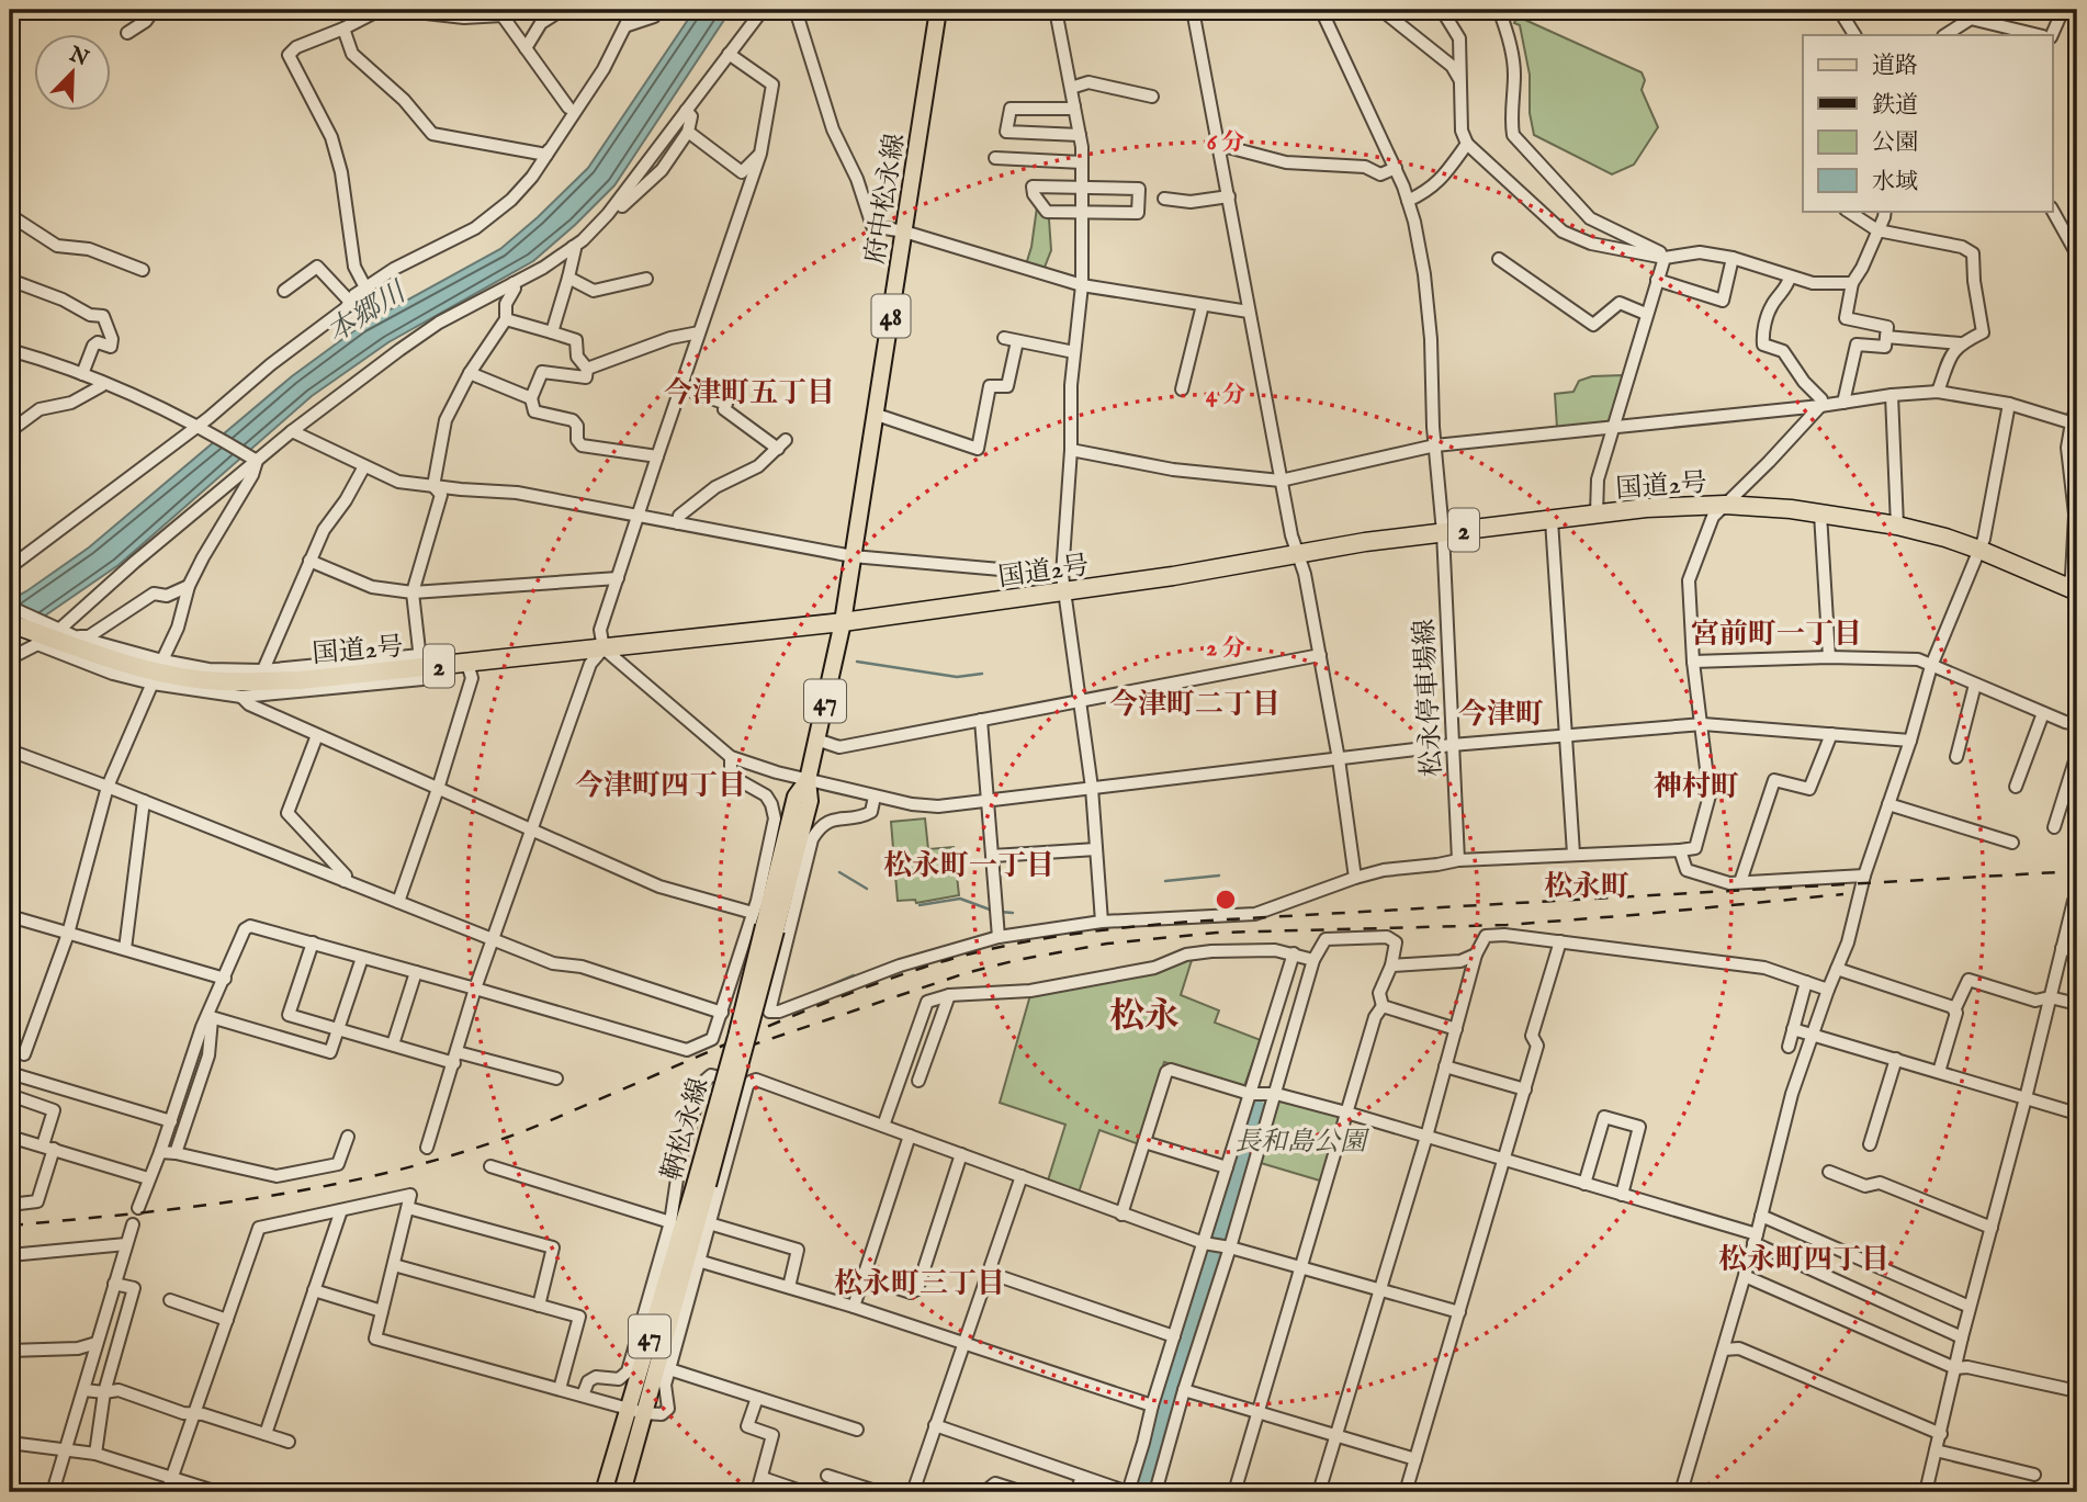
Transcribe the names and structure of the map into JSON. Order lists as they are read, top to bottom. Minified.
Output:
{"streets":{"highway":["国道2号","2"],"main road":["府中松永線","48","47","鞆松永線"],"street":["松永停車場線"]},"crossings":[["府中松永線","国道2号"],["府中松永線","鞆松永線"],["国道2号","松永停車場線"],["国道2号","鞆松永線"]],"districts":["今津町五丁目","宮前町一丁目","今津町二丁目","今津町","今津町四丁目","神村町","松永町一丁目","松永町","松永","松永町四丁目","松永町三丁目"],"water":["本郷川"],"parks":["長和島公園"],"legend":["道路","鉄道","公園","水域"],"north":"top right","rings":["6 分","4 分","2 分"]}
